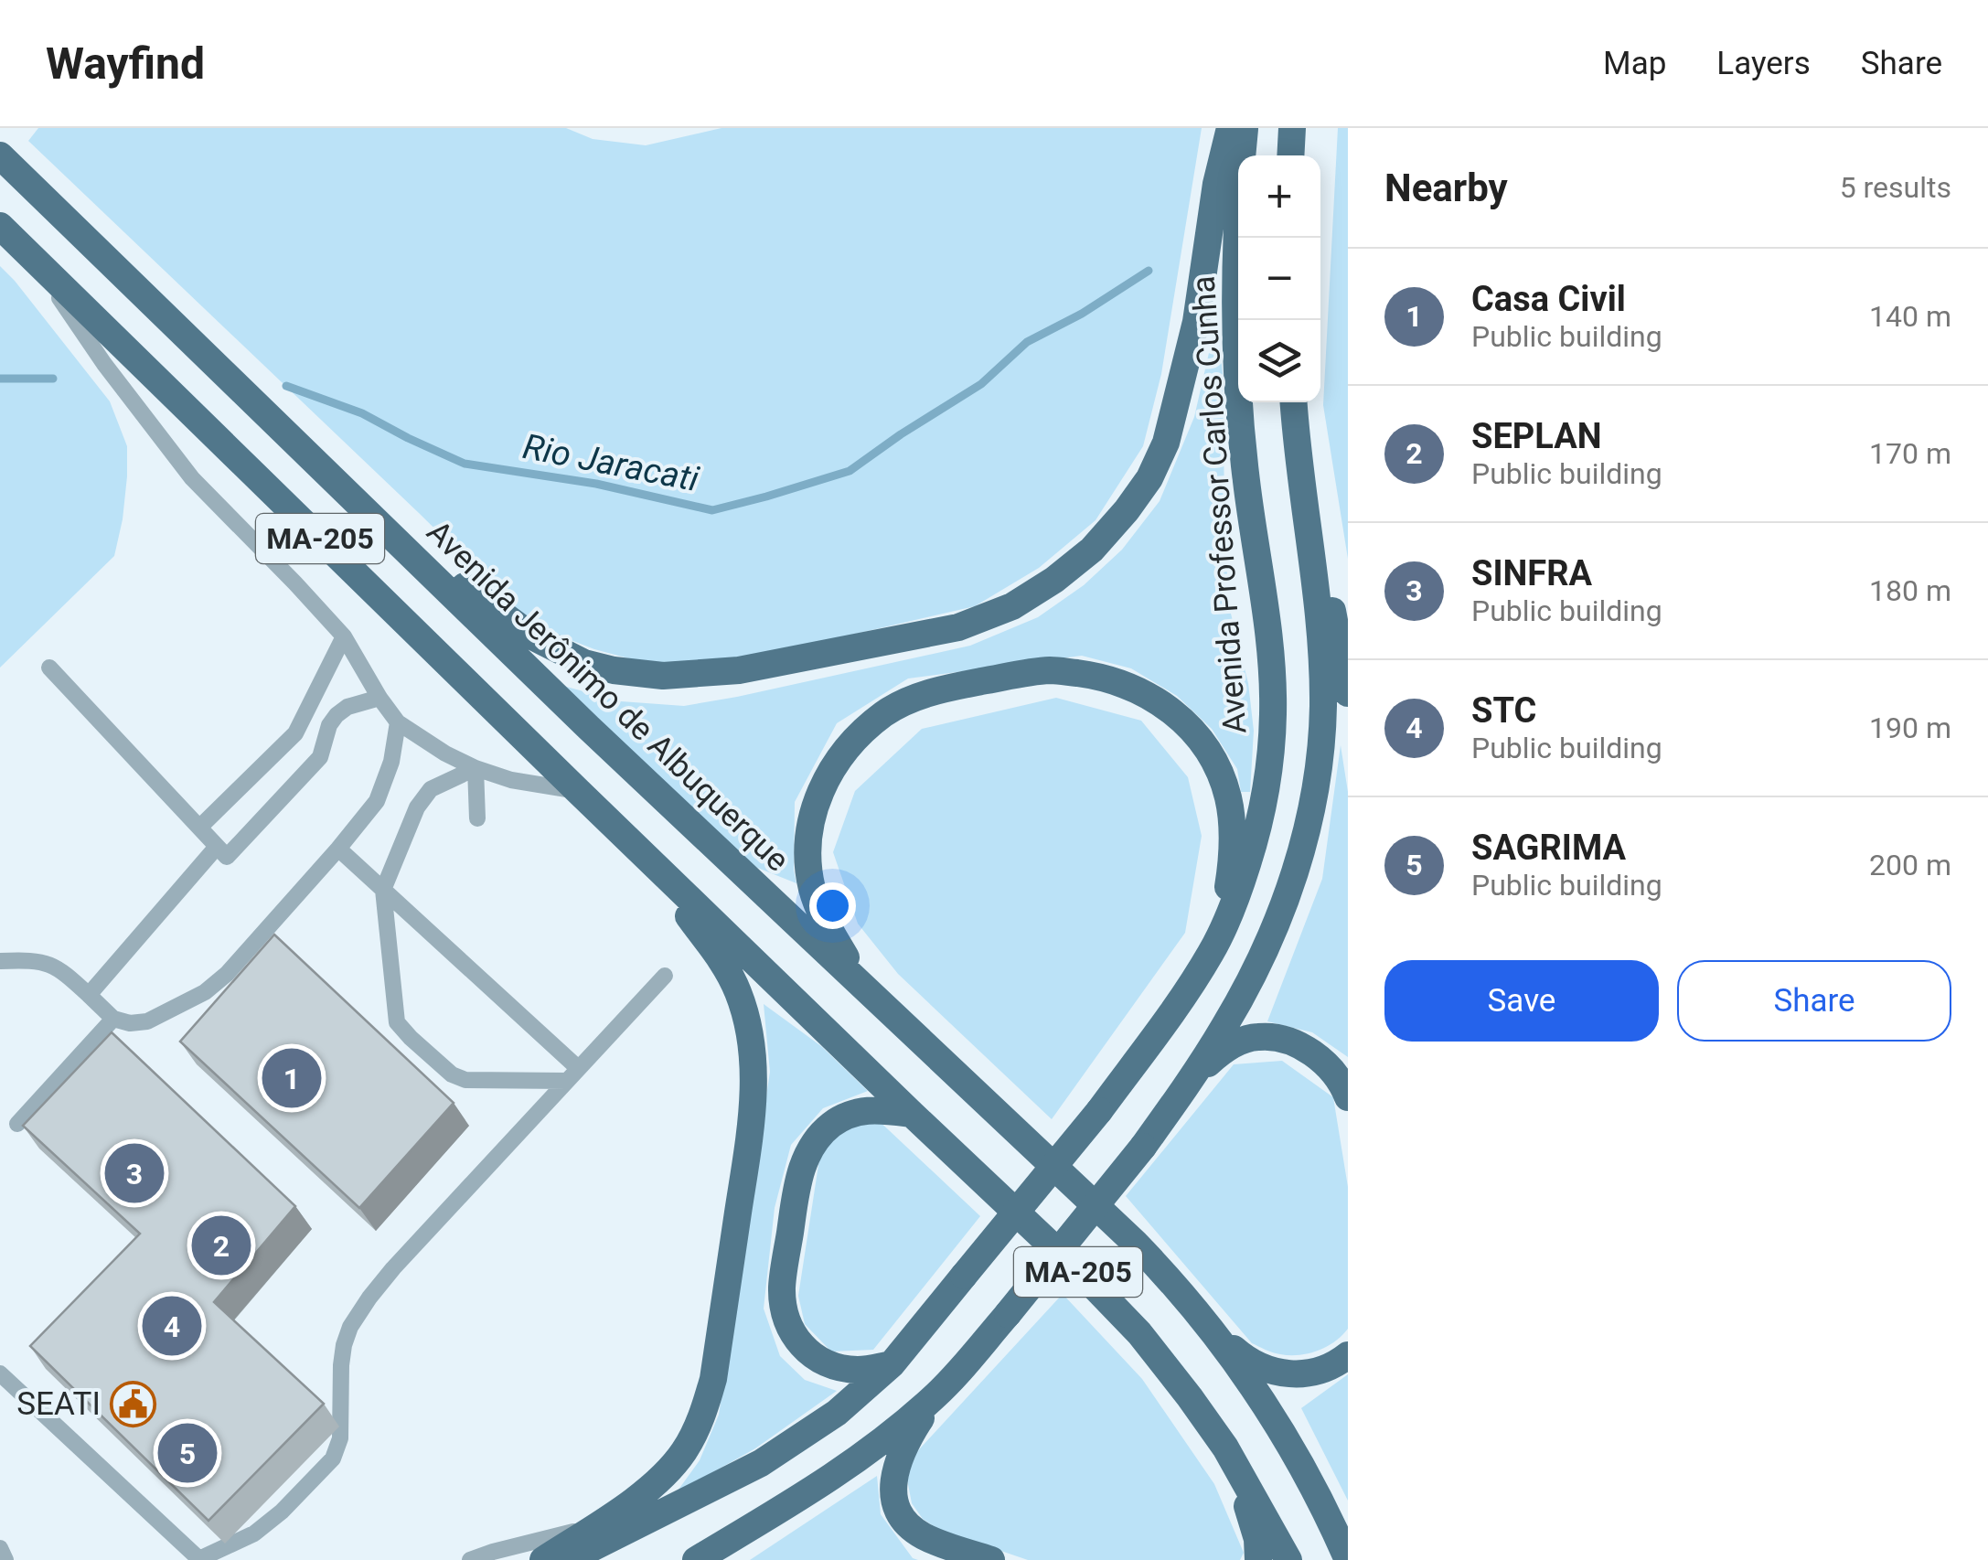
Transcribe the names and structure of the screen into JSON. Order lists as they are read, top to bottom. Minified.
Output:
{"streets":{"main road":["Avenida Professor Carlos Cunha","MA-205","Avenida Jerônimo de Albuquerque"]},"water":["Rio Jaracati"],"places":{"public building":["SEATI"]},"page":{"header":"Wayfind","nav":["Map","Layers","Share"],"heading":["Nearby","5 results"],"map_buttons":["+","−"],"list":[{"mark":"1","name":"Casa Civil","note":"Public building","value":"140 m"},{"mark":"2","name":"SEPLAN","note":"Public building","value":"170 m"},{"mark":"3","name":"SINFRA","note":"Public building","value":"180 m"},{"mark":"4","name":"STC","note":"Public building","value":"190 m"},{"mark":"5","name":"SAGRIMA","note":"Public building","value":"200 m"}],"buttons":["Save","Share"],"pins":["1","3","2","4","5"]}}
